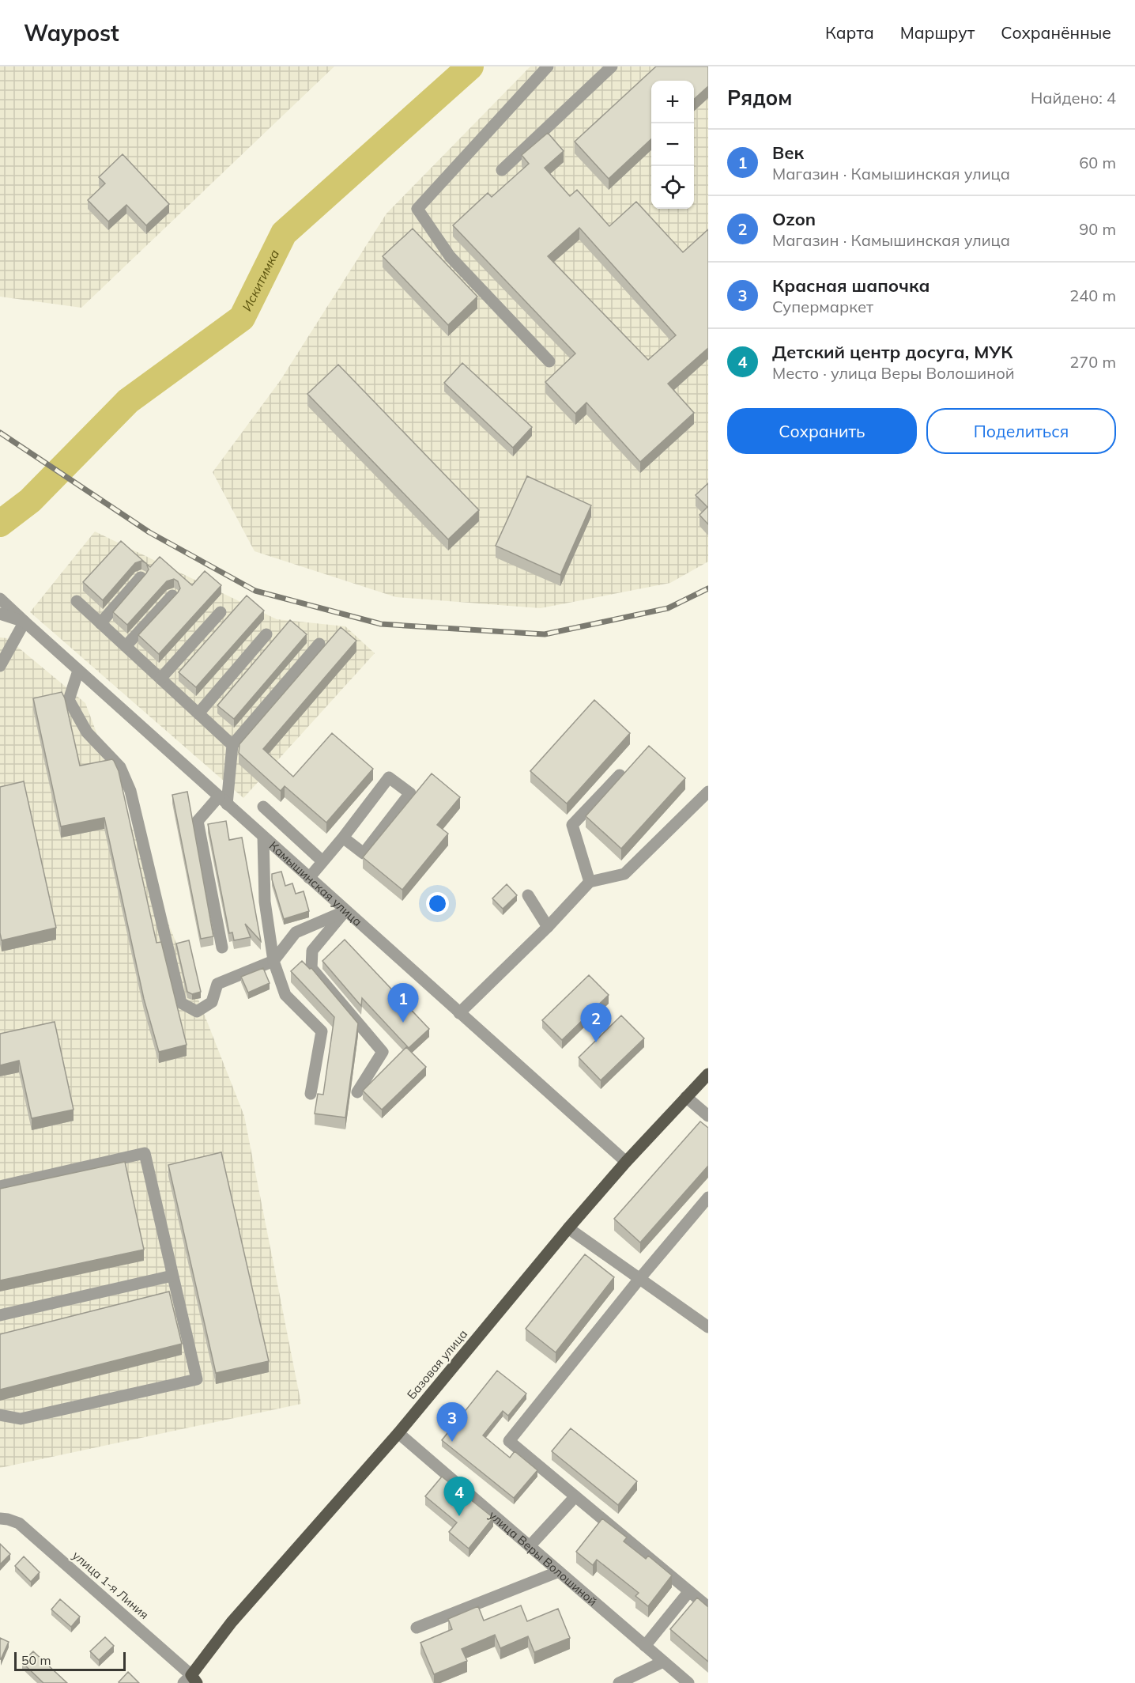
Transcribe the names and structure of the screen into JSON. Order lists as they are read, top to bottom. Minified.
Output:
{"streets":{"main road":["Базовая улица"],"street":["Камышинская улица","улица Веры Волошиной","улица 1-я Линия"]},"crossings":[["Камышинская улица","Базовая улица"],["Базовая улица","улица Веры Волошиной"],["Базовая улица","улица 1-я Линия"]],"water":["Искитимка"],"scale_bar":"50 m","page":{"header":"Waypost","nav":["Карта","Маршрут","Сохранённые"],"heading":["Рядом","Найдено: 4"],"map_buttons":["+","−"],"list":[{"mark":"1","name":"Век","note":"Магазин · Камышинская улица","value":"60 m"},{"mark":"2","name":"Ozon","note":"Магазин · Камышинская улица","value":"90 m"},{"mark":"3","name":"Красная шапочка","note":"Супермаркет","value":"240 m"},{"mark":"4","name":"Детский центр досуга, МУК","note":"Место · улица Веры Волошиной","value":"270 m"}],"buttons":["Сохранить","Поделиться"],"pins":["1","2","3","4"],"scale":"50 m"}}
